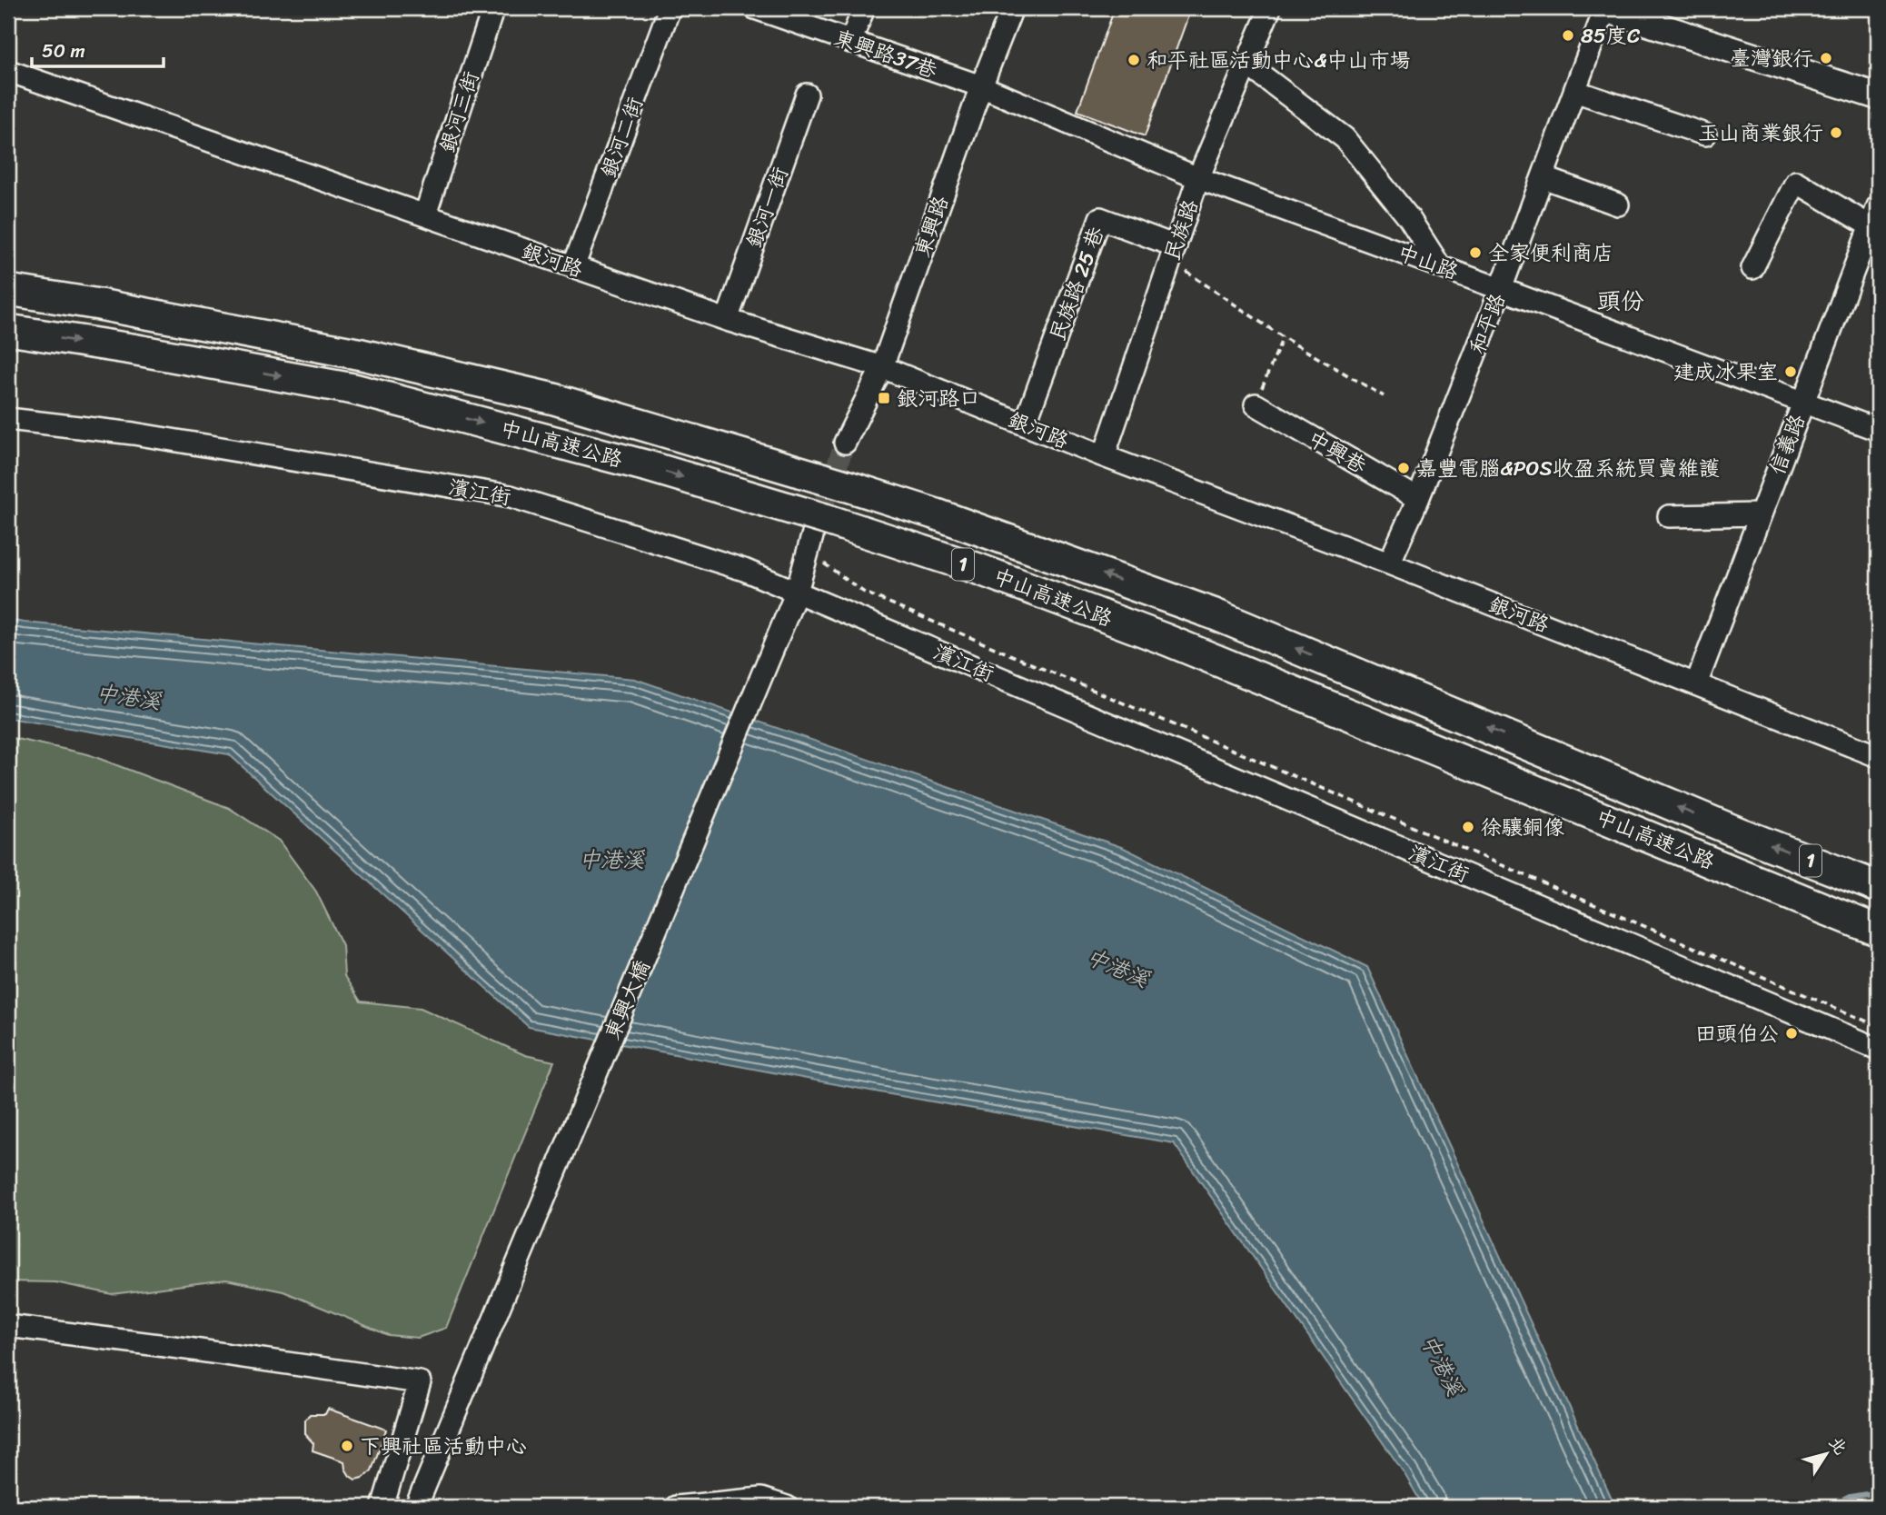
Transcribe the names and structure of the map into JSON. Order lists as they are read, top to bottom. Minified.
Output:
{"streets":{"highway":["中山高速公路","1"],"street":["東興路37巷","銀河三街","銀河二街","銀河一街","東興路","民族路","銀河路","中山路","民族路 25 巷","和平路","信義路","中興巷","濱江街","東興大橋"]},"crossings":[["東興路37巷","東興路"],["東興路37巷","中山路"],["銀河三街","銀河路"],["銀河二街","銀河路"],["銀河一街","銀河路"],["東興路","銀河路"],["東興路","中山路"],["民族路","銀河路"],["民族路","中山路"],["民族路","民族路 25 巷"],["銀河路","民族路 25 巷"],["銀河路","和平路"],["銀河路","信義路"],["中山路","和平路"],["中山路","信義路"],["和平路","中興巷"],["濱江街","東興大橋"]],"districts":["頭份"],"water":["中港溪"],"places":{"other":["85度C","臺灣銀行","和平社區活動中心&中山市場","玉山商業銀行","全家便利商店","建成冰果室","嘉豐電腦&POS收盈系統買賣維護","徐驤銅像","田頭伯公","下興社區活動中心"],"transit":["銀河路口"]},"scale_bar":"50 m","north":"top right"}
